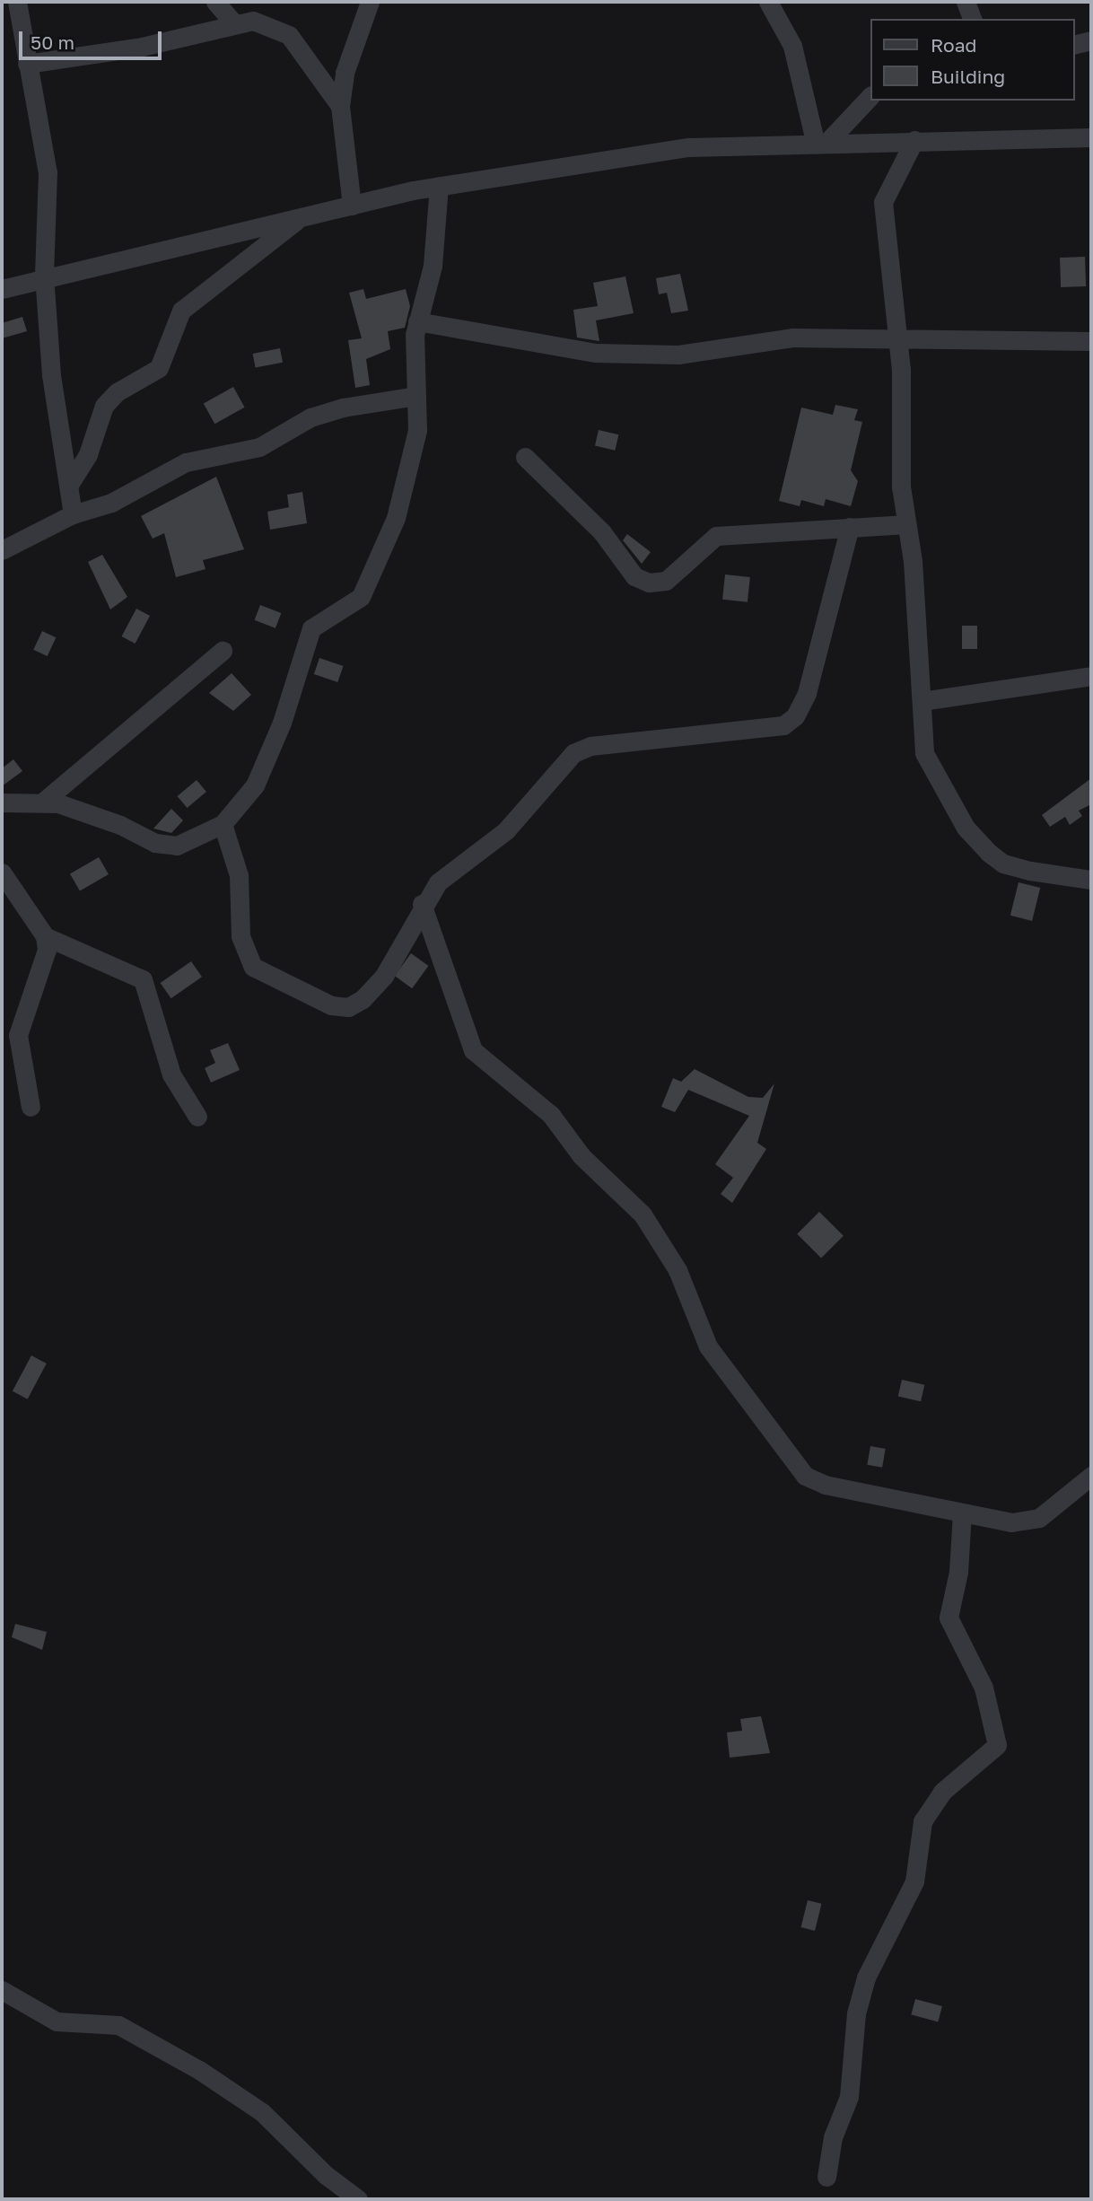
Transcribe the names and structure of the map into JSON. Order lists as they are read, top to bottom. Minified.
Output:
{"legend":["Road","Building"],"scale_bar":"50 m"}
